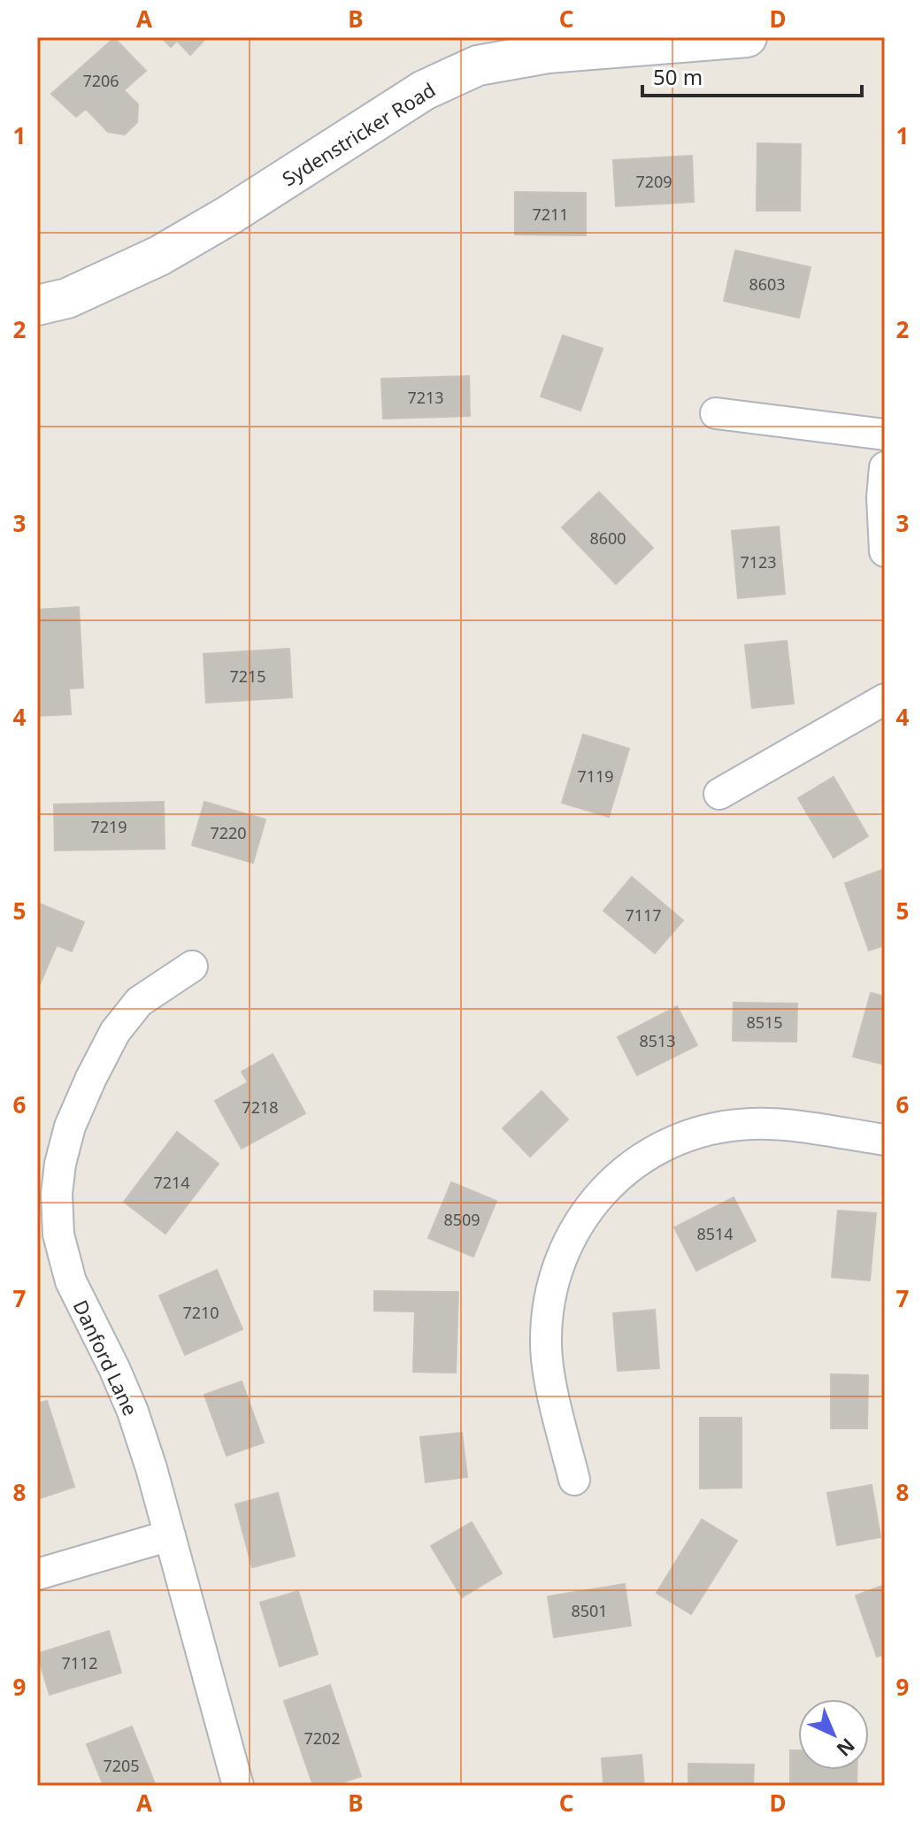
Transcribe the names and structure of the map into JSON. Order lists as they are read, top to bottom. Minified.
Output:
{"streets":{"main road":["Sydenstricker Road"],"street":["Danford Lane"]},"house_numbers":["7206","7209","7211","8603","7213","8600","7123","7215","7119","7219","7220","7117","8515","8513","7218","7214","8509","8514","7210","8501","7112","7202","7205"],"scale_bar":"50 m","north":"bottom right","grid":{"columns":["A","B","C","D"],"rows":["1","2","3","4","5","6","7","8","9"]}}
